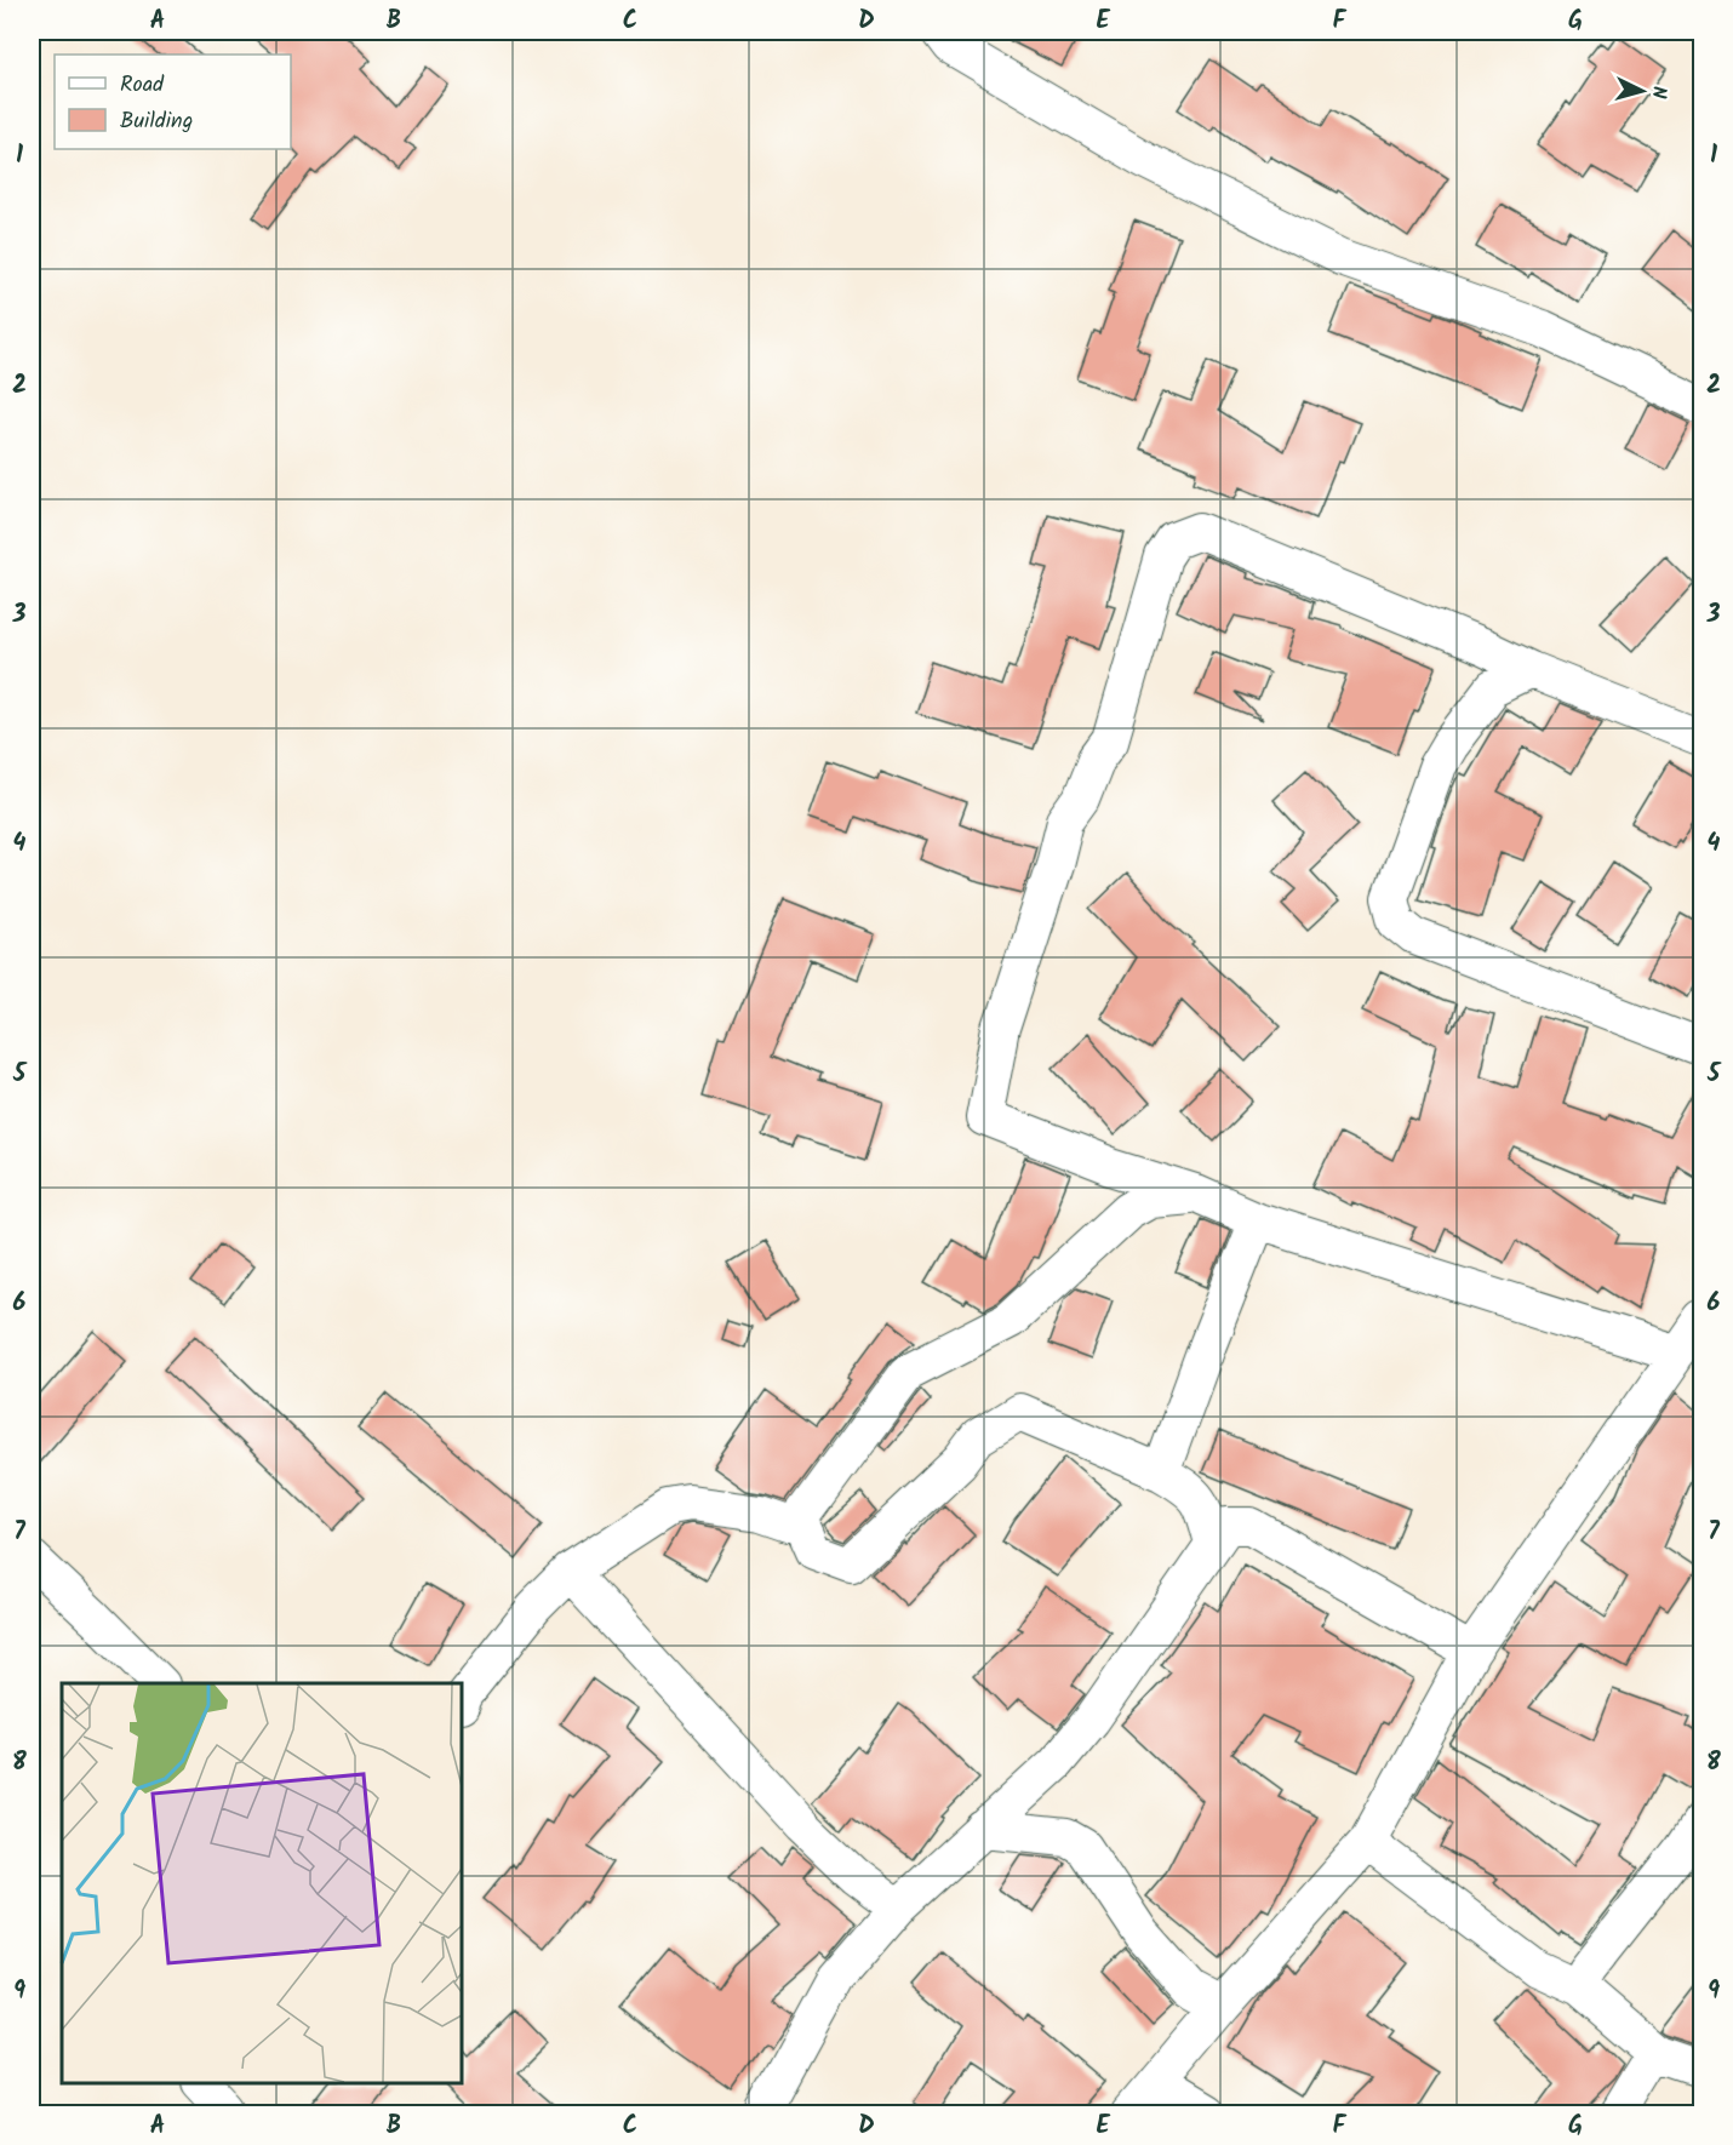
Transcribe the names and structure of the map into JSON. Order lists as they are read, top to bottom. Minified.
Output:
{"legend":["Road","Building"],"north":"right","grid":{"columns":["A","B","C","D","E","F","G"],"rows":["1","2","3","4","5","6","7","8","9"]}}
